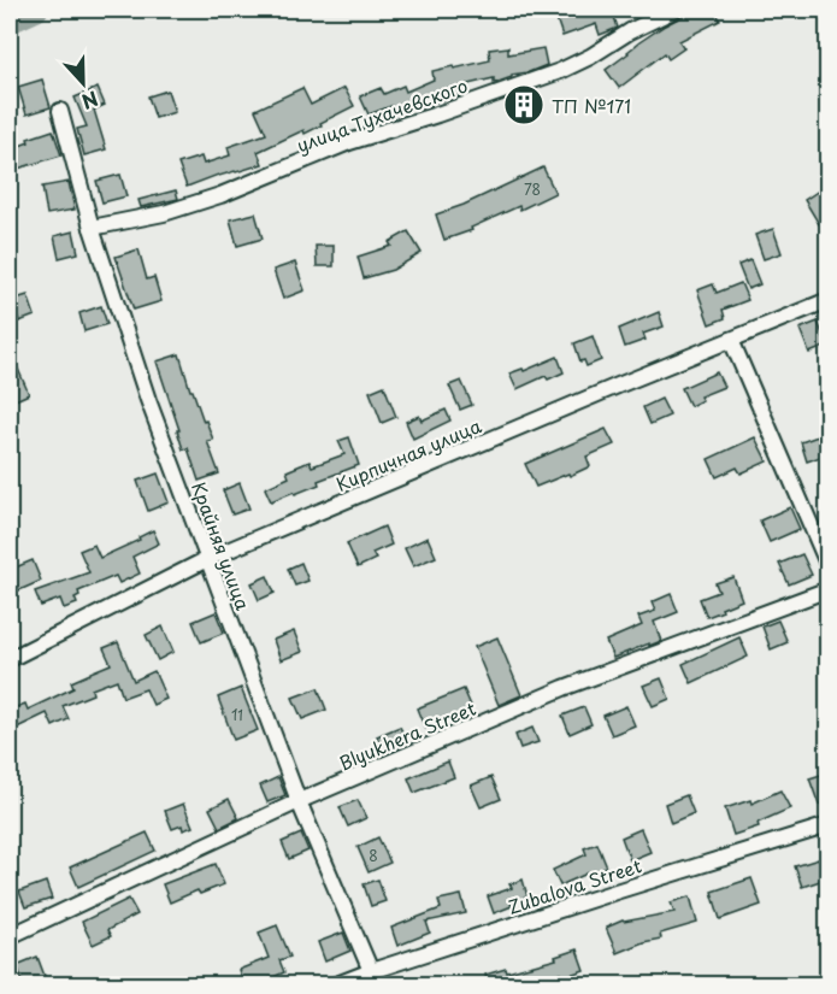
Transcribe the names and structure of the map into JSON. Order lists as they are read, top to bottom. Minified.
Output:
{"streets":{"street":["улица Тухачевского","Кирпичная улица","Крайняя улица","Blyukhera Street","Zubalova Street"]},"crossings":[["улица Тухачевского","Крайняя улица"],["Кирпичная улица","Крайняя улица"],["Крайняя улица","Blyukhera Street"],["Крайняя улица","Zubalova Street"]],"places":{"building":["ТП №171"]},"house_numbers":["78","11","8"],"north":"bottom"}
